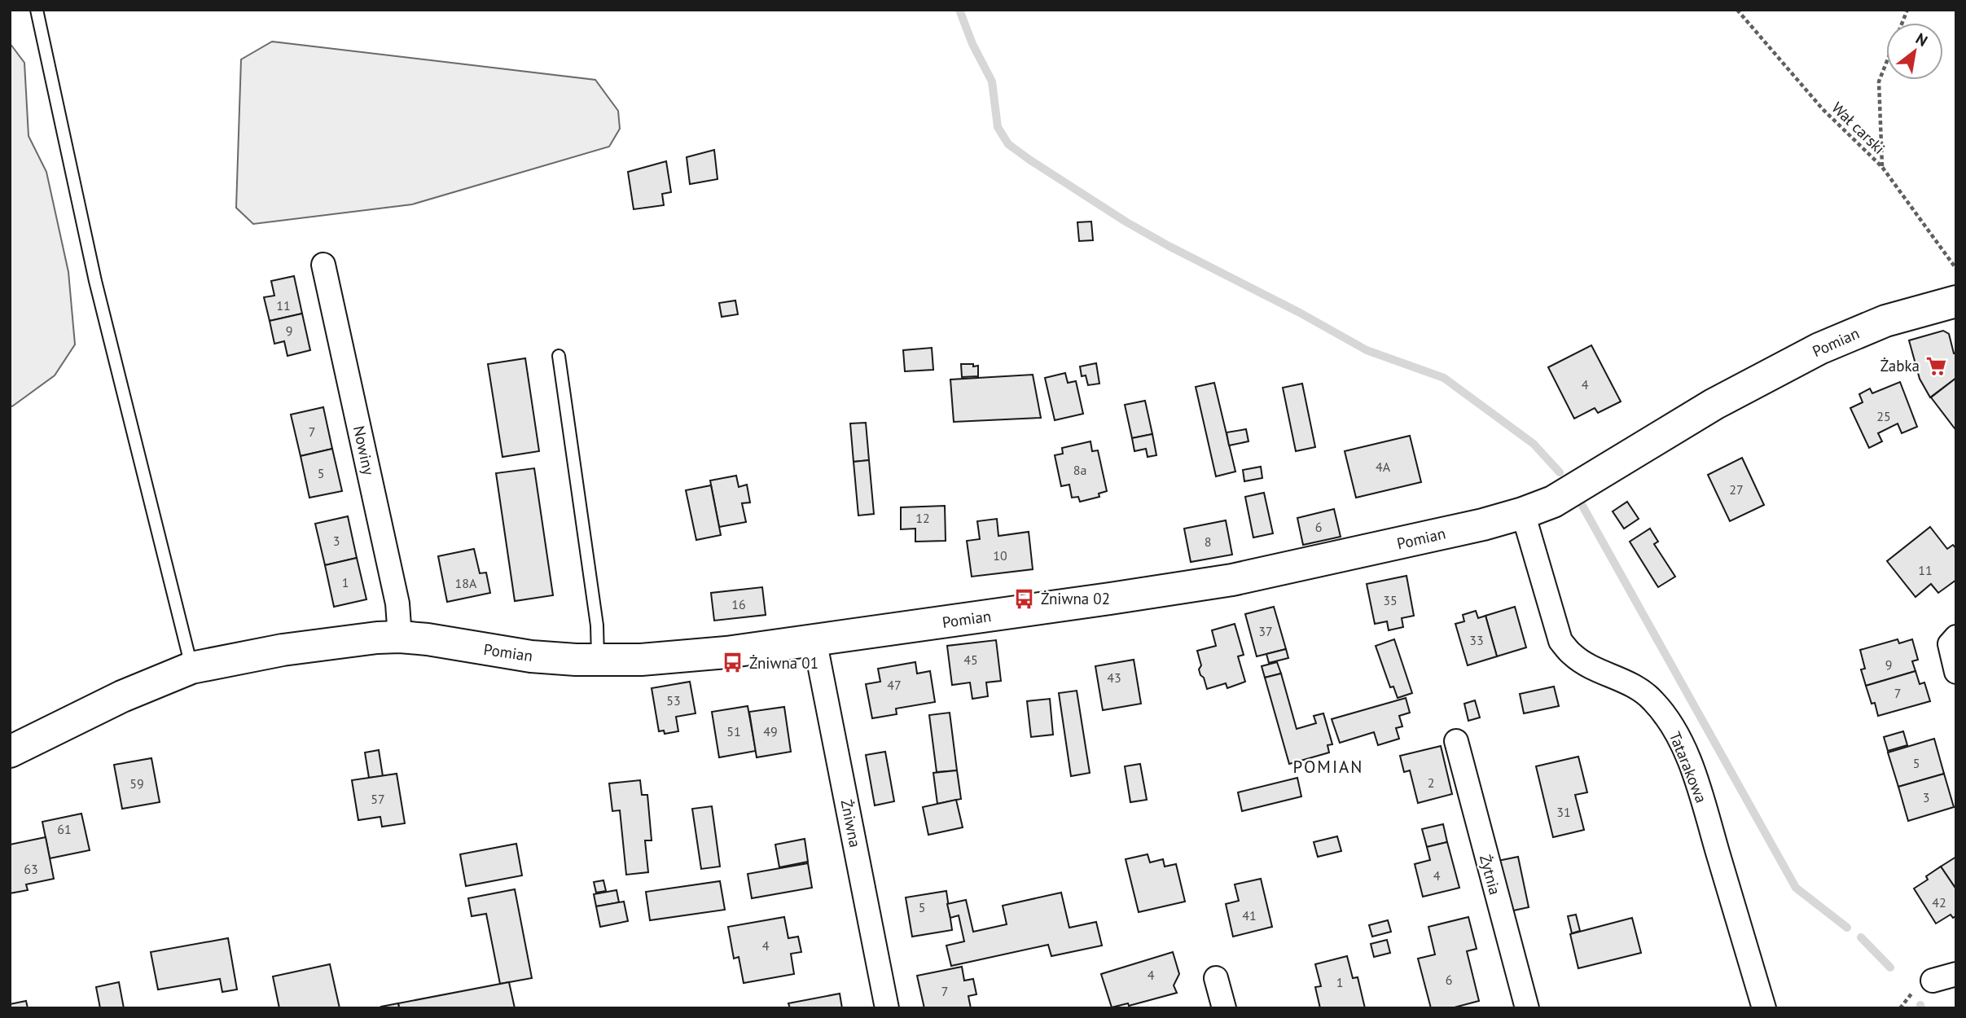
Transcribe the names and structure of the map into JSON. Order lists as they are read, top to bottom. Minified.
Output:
{"streets":{"street":["Pomian","Nowiny","Tatarakowa","Żniwna","Żytnia"],"path":["Wał carski"]},"crossings":[["Pomian","Nowiny"],["Pomian","Tatarakowa"],["Pomian","Żniwna"]],"districts":["POMIAN"],"places":{"supermarket":["Żabka"],"bus stop":["Żniwna 02","Żniwna 01"]},"house_numbers":["11","9","4","25","7","4A","8a","5","27","12","6","3","8","10","11","1","18A","35","16","37","33","45","9","43","47","7","53","51","49","5","2","59","3","57","31","61","63","4","42","5","41","4","4","6","1","7"],"north":"top right"}
